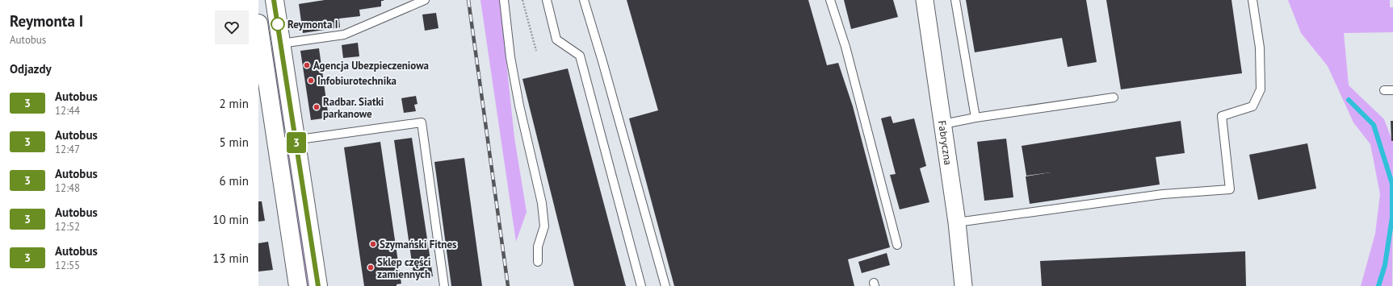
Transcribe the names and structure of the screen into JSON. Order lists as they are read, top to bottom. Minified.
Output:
{"streets":{"street":["Fabryczna"]},"places":["Reymonta I","Agencja Ubezpieczeniowa","Infobiurotechnika","Radbar. Siatki parkanowe","Szymański Fitnes","Sklep części zamiennych"],"lines":["bus line 3"],"page":{"heading":[["Reymonta I","Autobus"],"Odjazdy"],"on_map":"3","list":[{"mark":"3","name":"Autobus","note":"12:44","value":"2 min"},{"mark":"3","name":"Autobus","note":"12:47","value":"5 min"},{"mark":"3","name":"Autobus","note":"12:48","value":"6 min"},{"mark":"3","name":"Autobus","note":"12:52","value":"10 min"},{"mark":"3","name":"Autobus","note":"12:55","value":"13 min"}]}}
